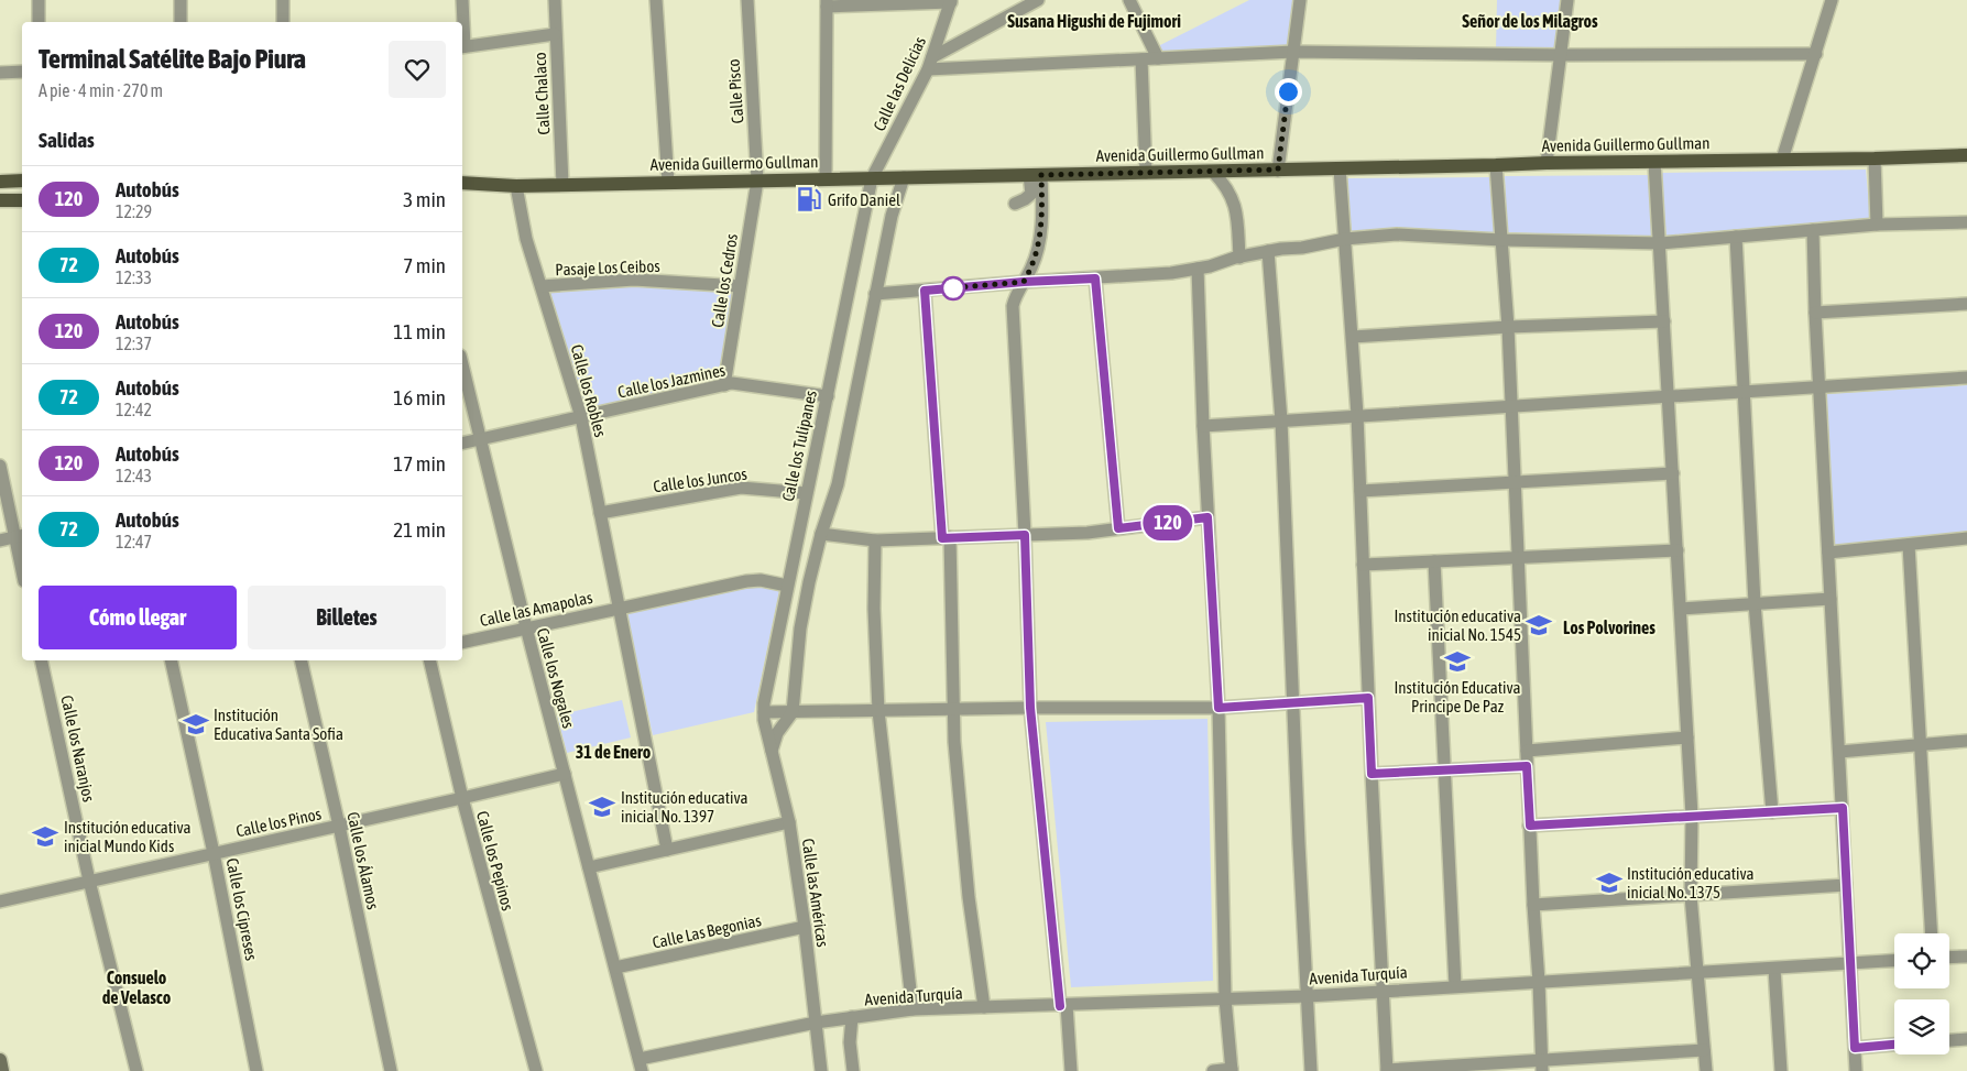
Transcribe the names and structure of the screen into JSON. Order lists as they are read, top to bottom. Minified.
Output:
{"streets":{"main road":["Avenida Guillermo Gullman"],"street":["Calle las Delicias","Calle Pisco","Calle Chalaco","Pasaje Los Ceibos","Calle los Cedros","Calle los Jazmines","Calle los Robles","Calle los Tulipanes","Calle los Juncos","Calle las Amapolas","Calle los Nogales","Calle los Naranjos","Calle los Pinos","Calle los Álamos","Calle los Pepinos","Calle las Américas","Calle los Cipreses","Calle Las Begonias","Avenida Turquía"]},"crossings":[["Calle las Delicias","Avenida Guillermo Gullman"],["Calle las Delicias","Calle los Tulipanes"],["Calle Pisco","Avenida Guillermo Gullman"],["Calle Pisco","Calle los Cedros"],["Calle Chalaco","Avenida Guillermo Gullman"],["Avenida Guillermo Gullman","Calle los Cedros"],["Avenida Guillermo Gullman","Calle los Robles"],["Avenida Guillermo Gullman","Calle los Tulipanes"],["Pasaje Los Ceibos","Calle los Cedros"],["Pasaje Los Ceibos","Calle los Robles"],["Calle los Cedros","Calle los Jazmines"],["Calle los Jazmines","Calle los Robles"],["Calle los Jazmines","Calle los Tulipanes"],["Calle los Jazmines","Calle los Nogales"],["Calle los Robles","Calle los Juncos"],["Calle los Robles","Calle las Amapolas"],["Calle los Tulipanes","Calle los Juncos"],["Calle los Tulipanes","Calle las Amapolas"],["Calle los Tulipanes","Calle las Américas"],["Calle las Amapolas","Calle los Nogales"],["Calle los Nogales","Calle los Pinos"],["Calle los Nogales","Calle Las Begonias"],["Calle los Nogales","Avenida Turquía"],["Calle los Naranjos","Calle los Pinos"],["Calle los Pinos","Calle los Álamos"],["Calle los Pinos","Calle los Pepinos"],["Calle los Pinos","Calle los Cipreses"],["Calle las Américas","Calle Las Begonias"],["Calle las Américas","Avenida Turquía"]],"districts":["Susana Higushi de Fujimori","Señor de los Milagros","Los Polvorines","31 de Enero","Consuelo de Velasco"],"places":{"fuel station":["Grifo Daniel"],"school or university":["Institución educativa inicial No. 1545","Institución Educativa Principe De Paz","Institución Educativa Santa Sofia","Institución educativa inicial No. 1397","Institución educativa inicial Mundo Kids","Institución educativa inicial No. 1375"]},"lines":["bus line 120"],"page":{"on_map":"120","heading":[["Terminal Satélite Bajo Piura","A pie · 4 min · 270 m"],"Salidas"],"list":[{"mark":"120","name":"Autobús","note":"12:29","value":"3 min"},{"mark":"72","name":"Autobús","note":"12:33","value":"7 min"},{"mark":"120","name":"Autobús","note":"12:37","value":"11 min"},{"mark":"72","name":"Autobús","note":"12:42","value":"16 min"},{"mark":"120","name":"Autobús","note":"12:43","value":"17 min"},{"mark":"72","name":"Autobús","note":"12:47","value":"21 min"}],"buttons":["Cómo llegar","Billetes"]}}
